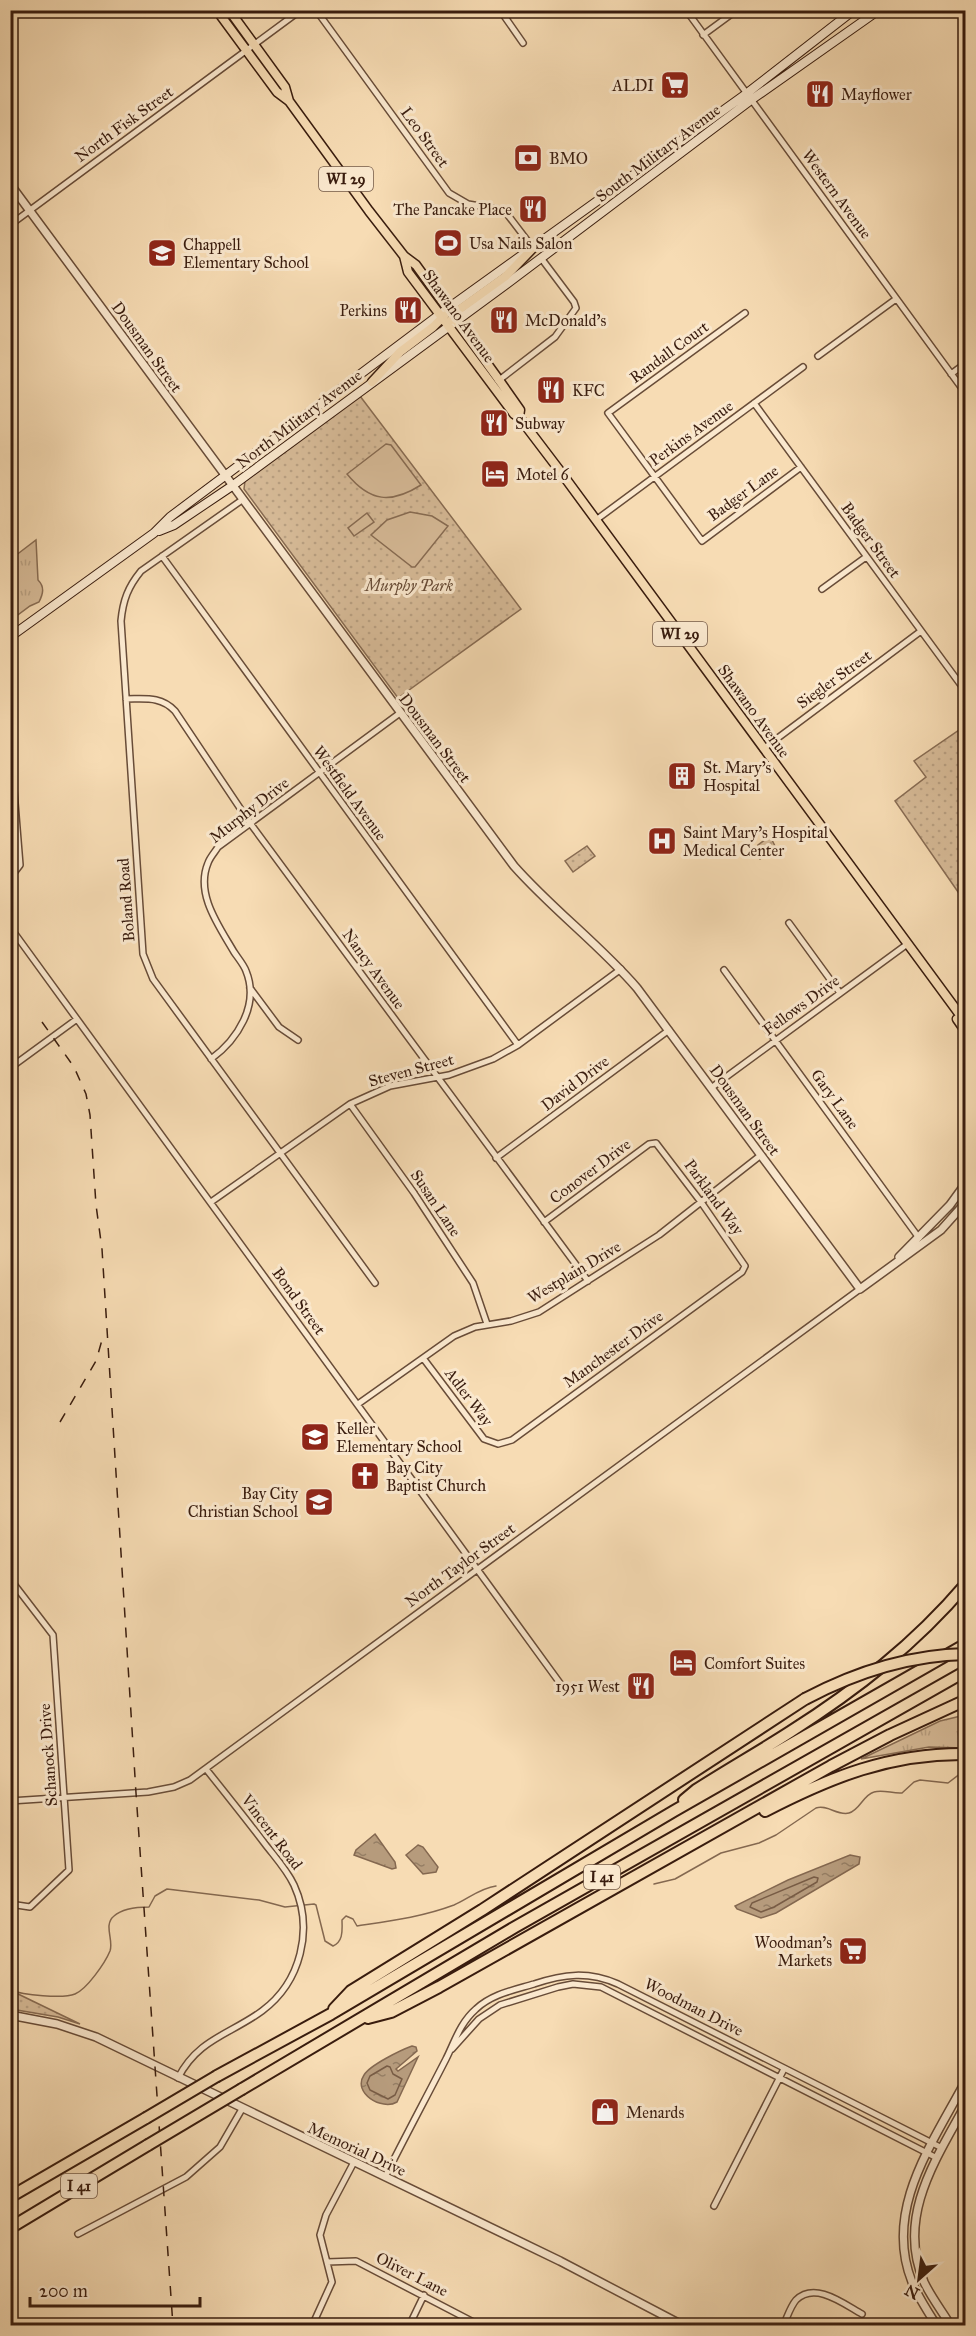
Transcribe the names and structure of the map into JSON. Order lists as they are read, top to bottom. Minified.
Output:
{"streets":{"highway":["I 41"],"main road":["South Military Avenue","WI 29","Shawano Avenue","North Military Avenue"],"street":["North Fisk Street","Leo Street","Western Avenue","Dousman Street","Randall Court","Perkins Avenue","Badger Lane","Badger Street","Siegler Street","Westfield Avenue","Murphy Drive","Boland Road","Nancy Avenue","Fellows Drive","Steven Street","David Drive","Gary Lane","Conover Drive","Parkland Way","Susan Lane","Westplain Drive","Bond Street","Manchester Drive","Adler Way","North Taylor Street","Schanock Drive","Vincent Road","Woodman Drive","Memorial Drive","Oliver Lane"]},"crossings":[["North Fisk Street","Shawano Avenue"],["North Fisk Street","Dousman Street"],["Leo Street","South Military Avenue"],["South Military Avenue","Western Avenue"],["South Military Avenue","Shawano Avenue"],["South Military Avenue","North Military Avenue"],["Shawano Avenue","North Military Avenue"],["Shawano Avenue","Perkins Avenue"],["Shawano Avenue","Siegler Street"],["Shawano Avenue","Fellows Drive"],["Dousman Street","North Military Avenue"],["Dousman Street","Murphy Drive"],["Dousman Street","Boland Road"],["Dousman Street","Fellows Drive"],["Dousman Street","Steven Street"],["Dousman Street","David Drive"],["Dousman Street","Westplain Drive"],["Dousman Street","North Taylor Street"],["Randall Court","Perkins Avenue"],["Randall Court","Badger Lane"],["Perkins Avenue","Badger Lane"],["Perkins Avenue","Badger Street"],["Badger Lane","Badger Street"],["Badger Street","Siegler Street"],["Westfield Avenue","Murphy Drive"],["Westfield Avenue","Boland Road"],["Westfield Avenue","Steven Street"],["Murphy Drive","Boland Road"],["Murphy Drive","Nancy Avenue"],["Boland Road","Nancy Avenue"],["Boland Road","Steven Street"],["Nancy Avenue","Steven Street"],["Nancy Avenue","David Drive"],["Nancy Avenue","Conover Drive"],["Nancy Avenue","Westplain Drive"],["Fellows Drive","Gary Lane"],["Steven Street","Susan Lane"],["Steven Street","Bond Street"],["Conover Drive","Parkland Way"],["Parkland Way","Westplain Drive"],["Parkland Way","Manchester Drive"],["Susan Lane","Westplain Drive"],["Westplain Drive","Bond Street"],["Westplain Drive","Adler Way"],["Bond Street","North Taylor Street"],["Manchester Drive","Adler Way"],["North Taylor Street","Schanock Drive"],["North Taylor Street","Vincent Road"],["Vincent Road","Memorial Drive"],["Woodman Drive","Memorial Drive"]],"parks":["Murphy Park"],"places":{"supermarket":["ALDI","Woodman's Markets"],"restaurant":["Mayflower","The Pancake Place","Perkins","McDonald's","KFC","Subway","1951 West"],"bank":["BMO"],"sports":["Usa Nails Salon"],"school or university":["Chappell Elementary School","Keller Elementary School","Bay City Christian School"],"hotel":["Motel 6","Comfort Suites"],"building":["St. Mary's Hospital"],"hospital":["Saint Mary's Hospital Medical Center"],"church":["Bay City Baptist Church"],"shop":["Menards"]},"scale_bar":"200 m","north":"bottom left"}
